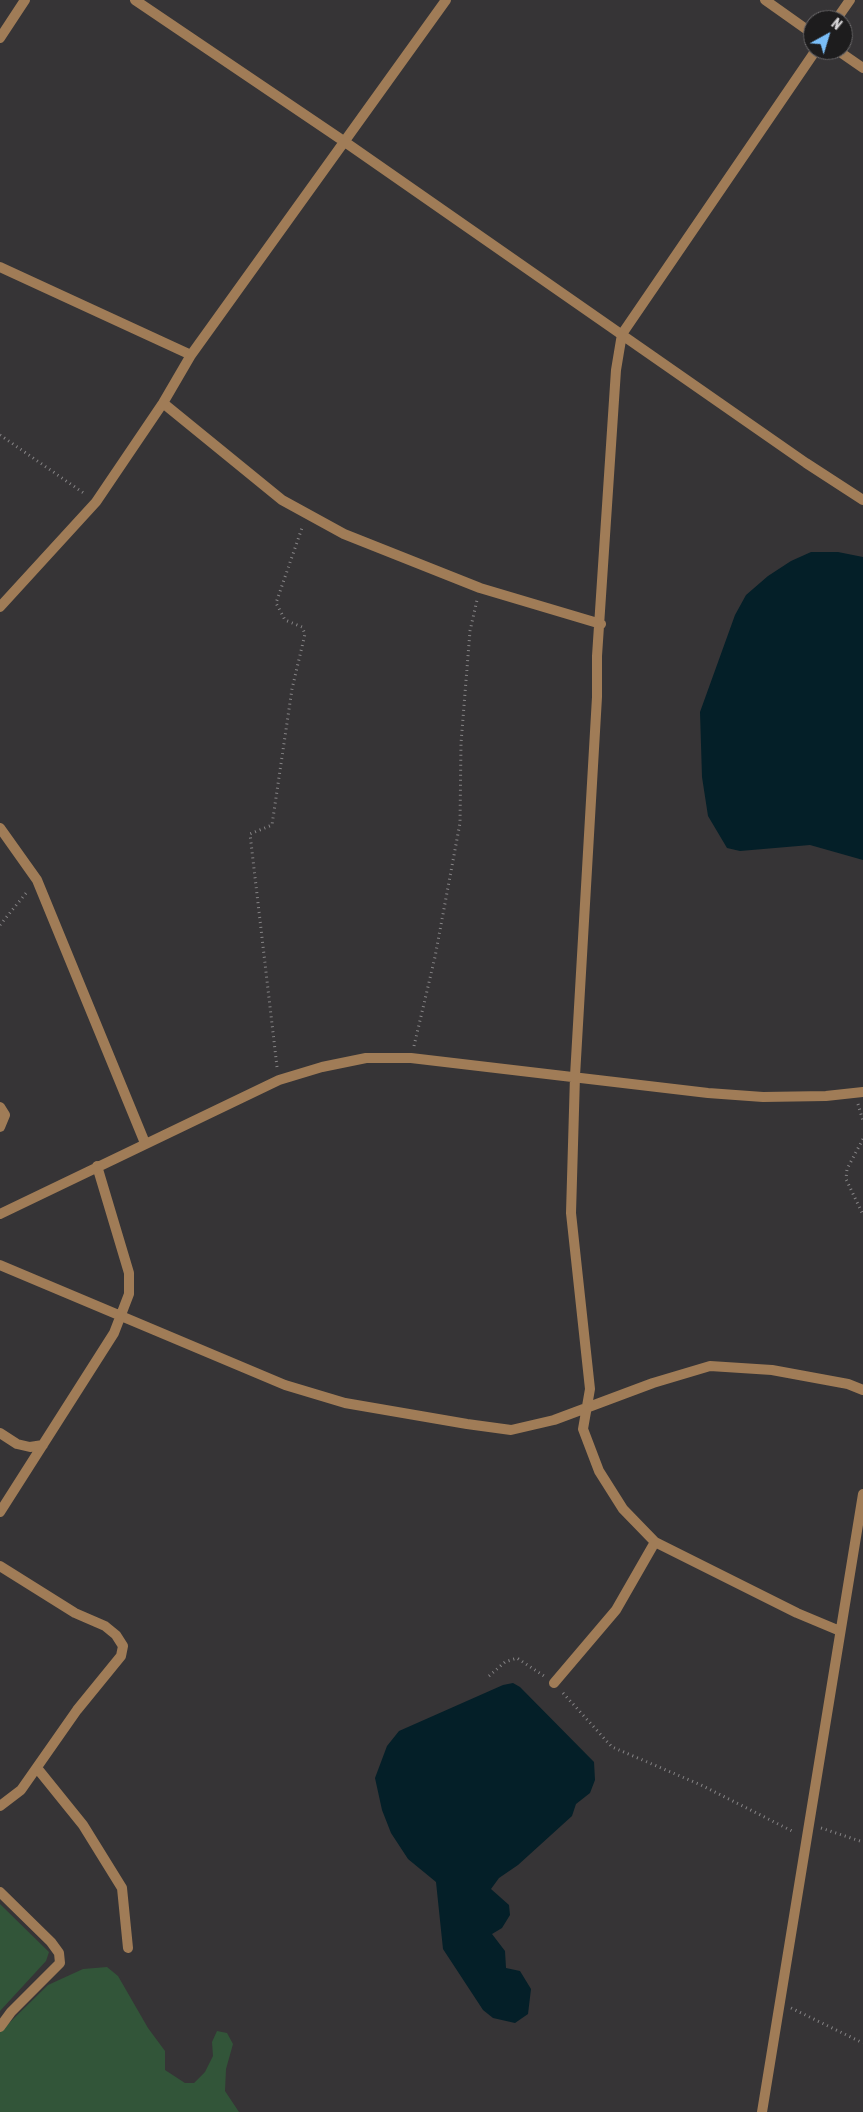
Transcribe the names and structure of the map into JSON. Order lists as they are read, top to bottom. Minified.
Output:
{"north":"top right"}
